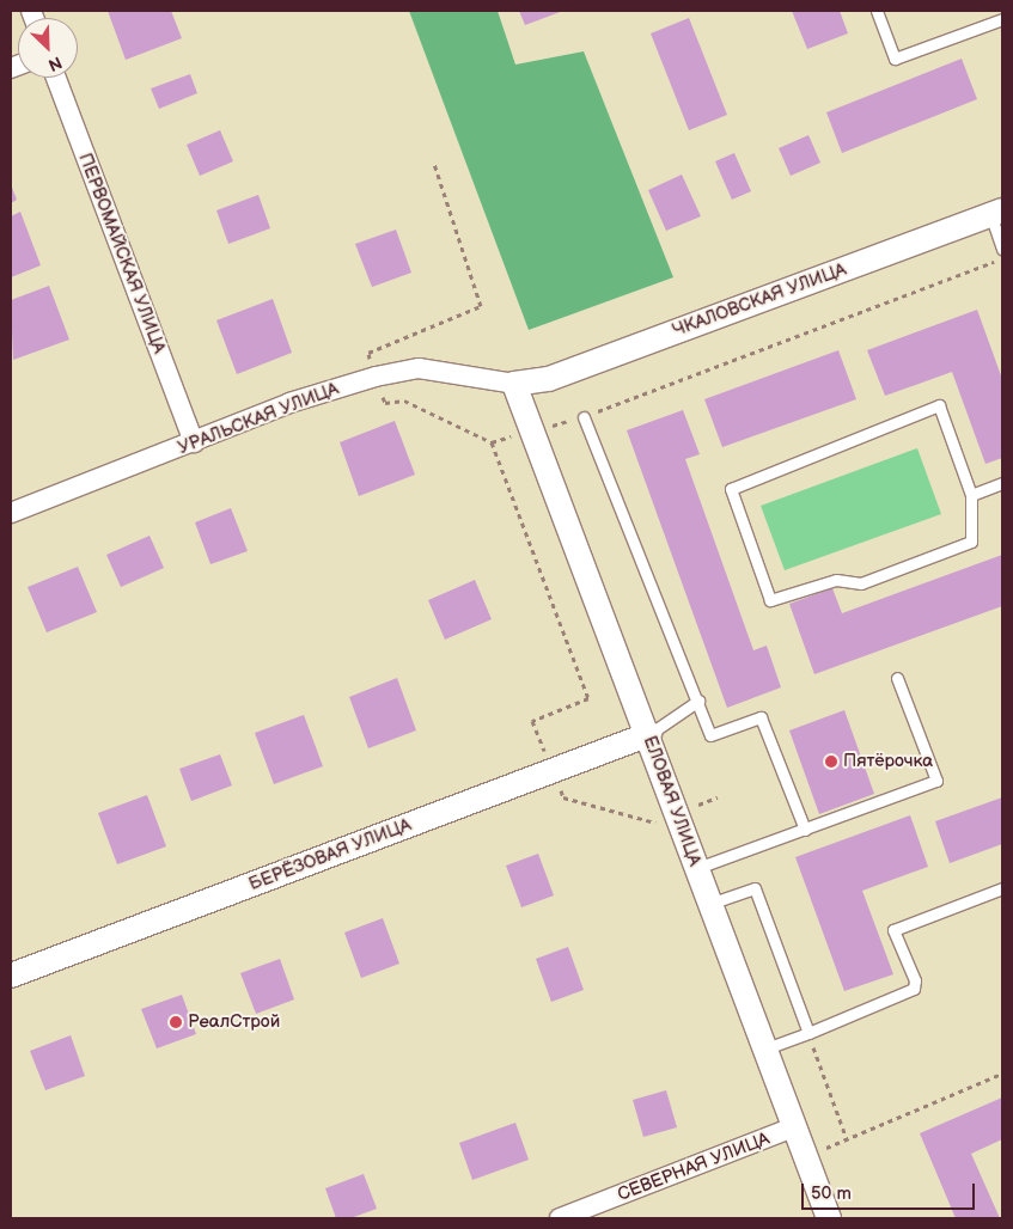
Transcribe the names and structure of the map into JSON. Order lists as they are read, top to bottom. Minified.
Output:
{"streets":{"street":["ПЕРВОМАЙСКАЯ УЛИЦА","ЧКАЛОВСКАЯ УЛИЦА","УРАЛЬСКАЯ УЛИЦА","ЕЛОВАЯ УЛИЦА","БЕРЁЗОВАЯ УЛИЦА","СЕВЕРНАЯ УЛИЦА"]},"crossings":[["ПЕРВОМАЙСКАЯ УЛИЦА","УРАЛЬСКАЯ УЛИЦА"],["ЧКАЛОВСКАЯ УЛИЦА","УРАЛЬСКАЯ УЛИЦА"],["ЧКАЛОВСКАЯ УЛИЦА","ЕЛОВАЯ УЛИЦА"],["УРАЛЬСКАЯ УЛИЦА","ЕЛОВАЯ УЛИЦА"],["ЕЛОВАЯ УЛИЦА","БЕРЁЗОВАЯ УЛИЦА"],["ЕЛОВАЯ УЛИЦА","СЕВЕРНАЯ УЛИЦА"]],"places":["Пятёрочка","РеалСтрой"],"scale_bar":"50 m","north":"bottom right"}
